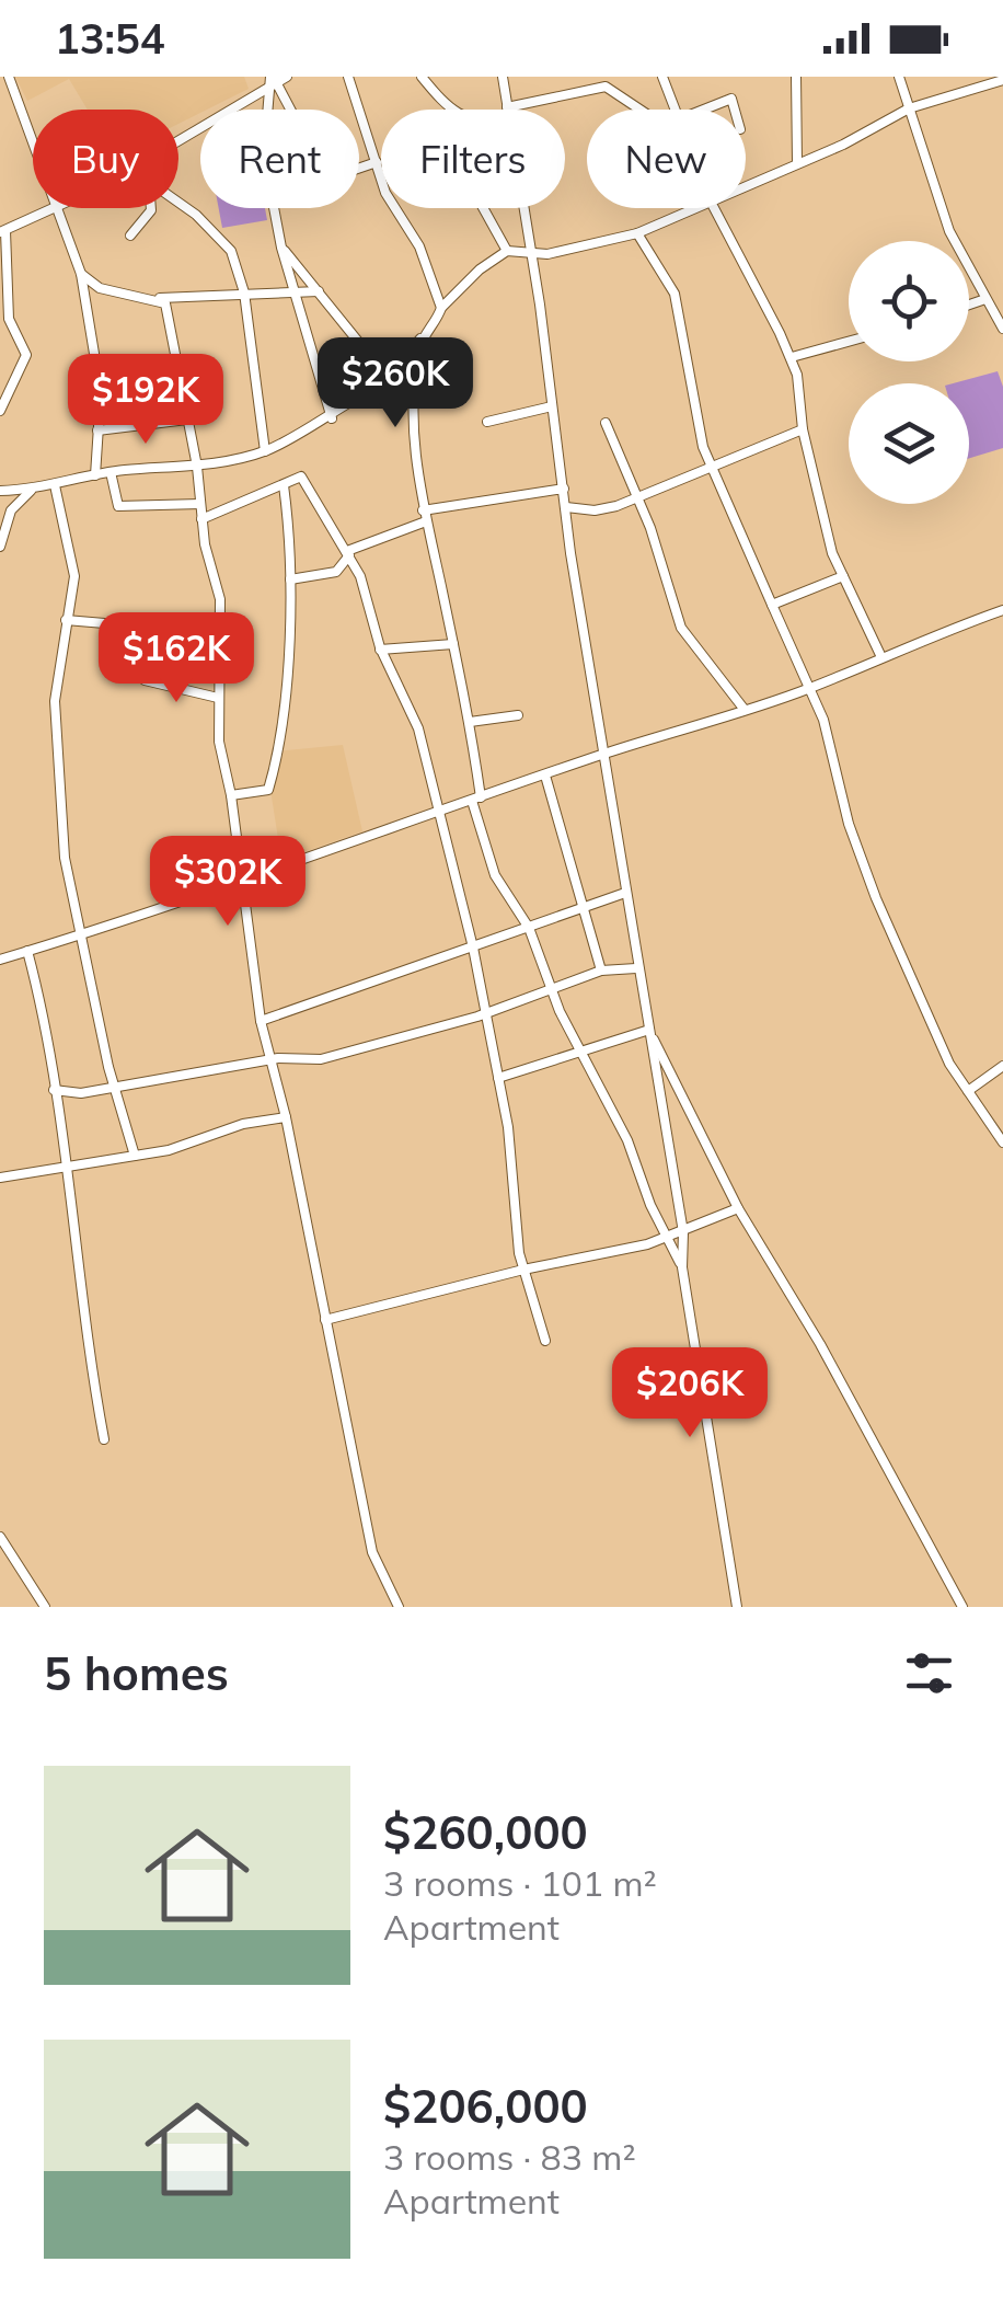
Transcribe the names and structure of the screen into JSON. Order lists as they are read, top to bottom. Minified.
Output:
{"page":{"status":"13:54","chip":["Buy","Rent","Filters","New"],"price":["$260K","$192K","$162K","$302K","$206K"],"heading":"5 homes","list":[{"name":"$260,000","note":"3 rooms · 101 m² · Apartment"},{"name":"$206,000","note":"3 rooms · 83 m² · Apartment"}]}}
